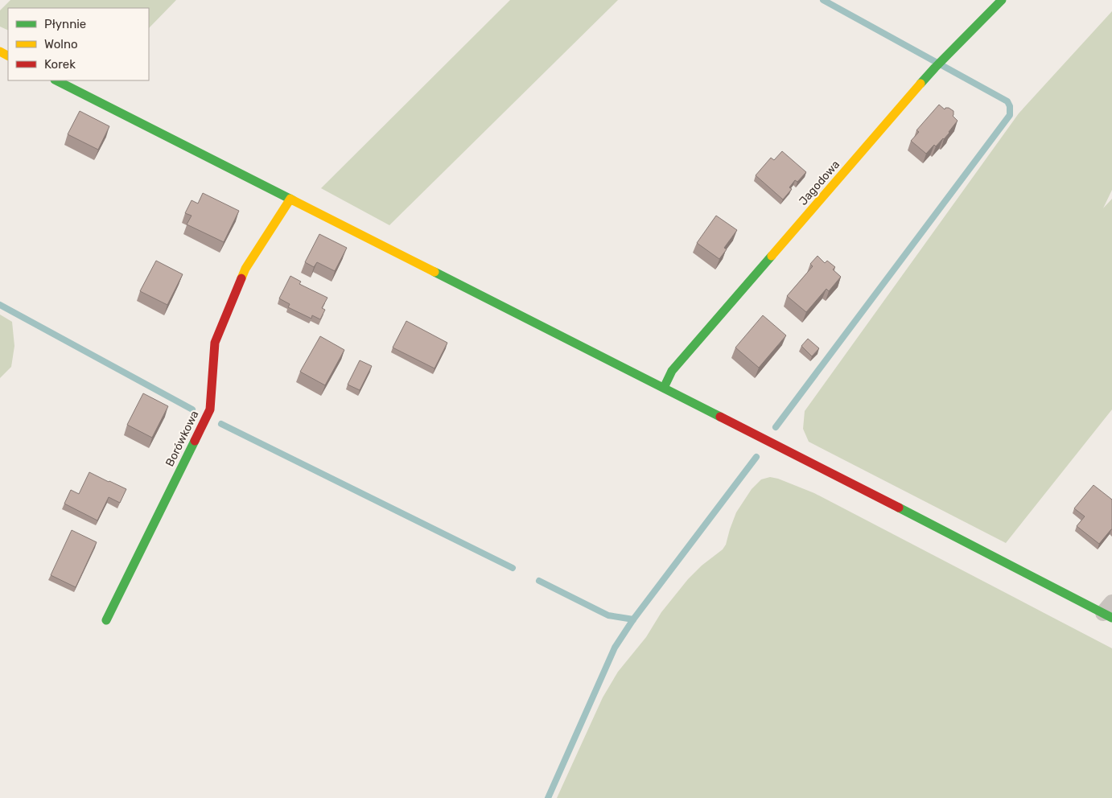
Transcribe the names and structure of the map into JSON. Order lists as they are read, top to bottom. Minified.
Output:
{"streets":{"street":["Jagodowa","Borówkowa"]},"legend":["Płynnie","Wolno","Korek"]}
